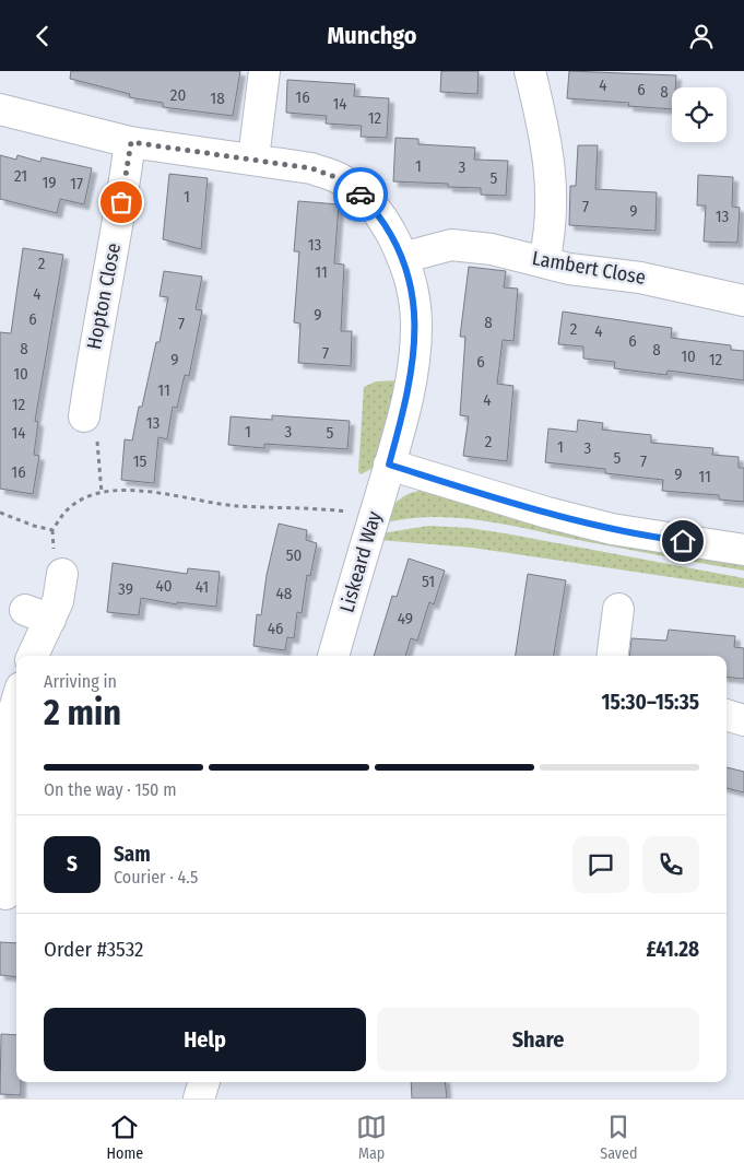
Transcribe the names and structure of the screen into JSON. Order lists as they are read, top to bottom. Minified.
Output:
{"streets":{"street":["Lambert Close","Hopton Close","Liskeard Way"]},"crossings":[["Lambert Close","Liskeard Way"],["Hopton Close","Liskeard Way"]],"house_numbers":["4","6","8","20","16","18","14","12","1","3","21","5","19","17","1","7","9","13","13","2","11","4","9","6","8","7","2","4","6","8","8","7","10","9","12","6","10","11","4","12","13","1","3","14","5","2","1","3","5","15","7","16","9","11","50","51","40","41","39","48","49","46"],"page":{"header":"Munchgo","heading":["2 min","Arriving in","15:30–15:35"],"panel":["Sam","Courier · 4.5","Order #3532","£41.28"],"bar":"On the way · 150 m","round":"S","buttons":["Help","Share"],"tabs":["Home","Map","Saved"]}}
